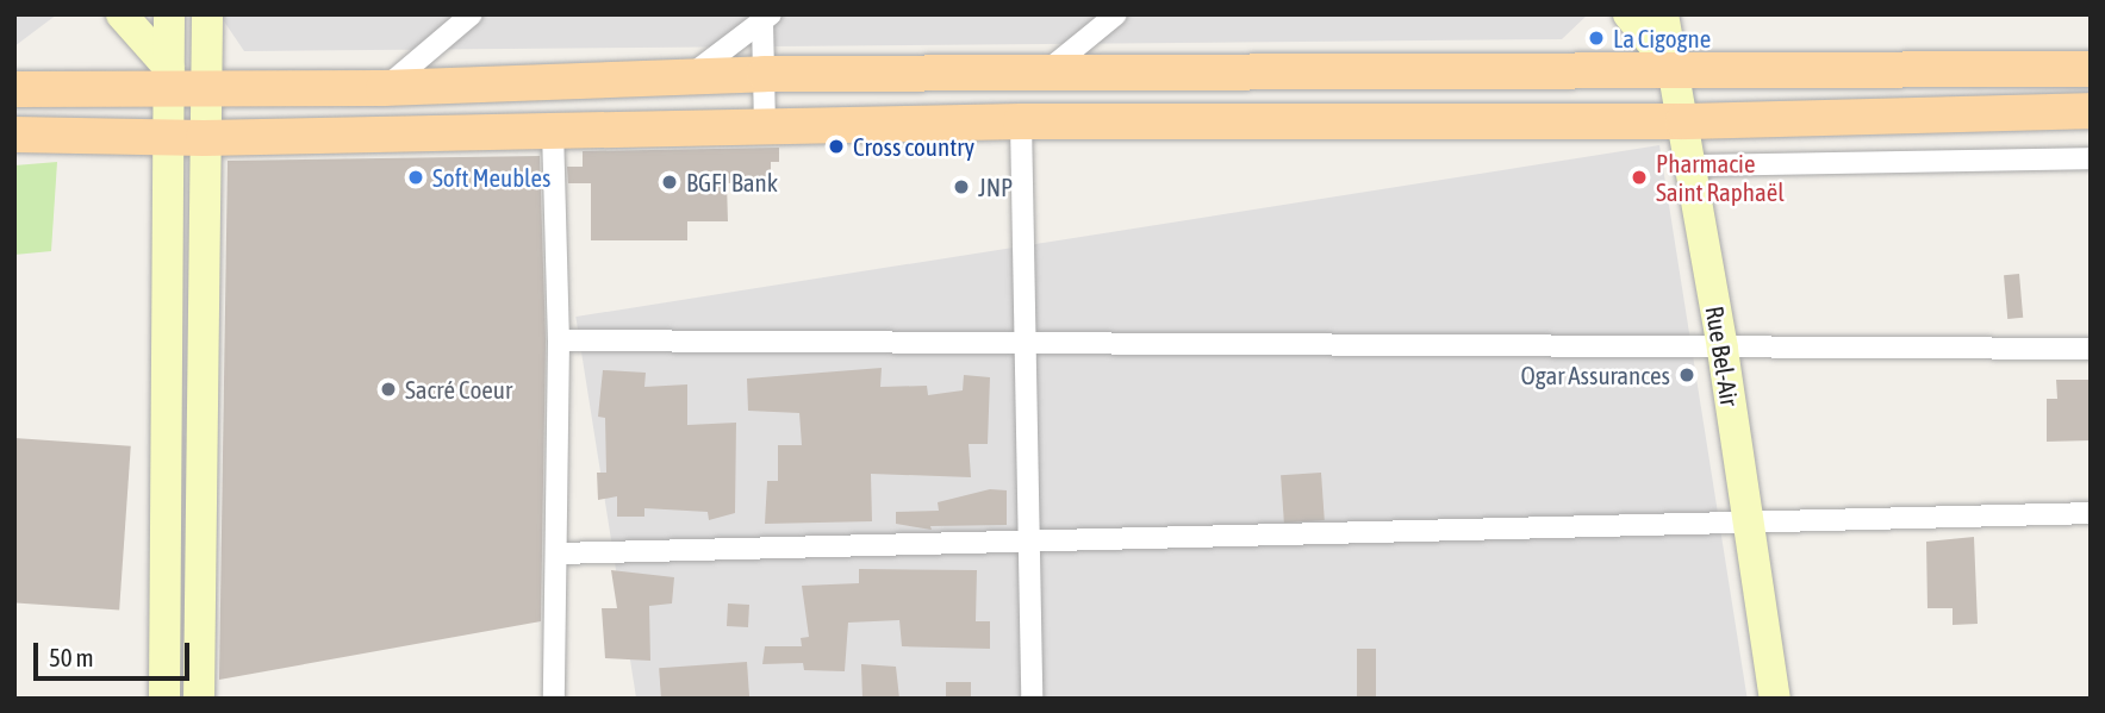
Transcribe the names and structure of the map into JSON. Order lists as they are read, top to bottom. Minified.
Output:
{"streets":{"main road":["Rue Bel-Air"]},"places":["La Cigogne","Cross country","Soft Meubles","Pharmacie Saint Raphaël","BGFI Bank","JNP","Ogar Assurances","Sacré Coeur"],"scale_bar":"50 m"}
